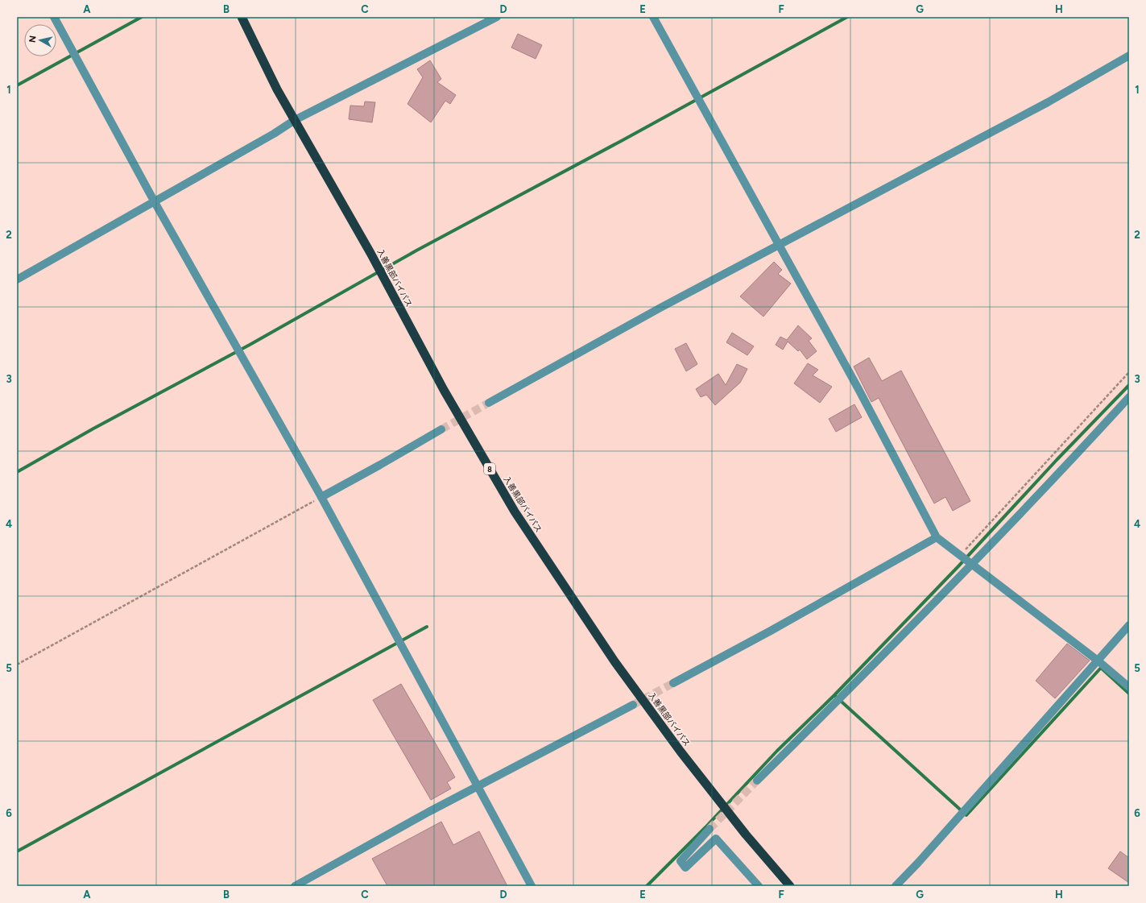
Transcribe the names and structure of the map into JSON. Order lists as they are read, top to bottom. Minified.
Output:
{"streets":{"highway":["入善黒部バイパス","8"]},"north":"left","grid":{"columns":["A","B","C","D","E","F","G","H"],"rows":["1","2","3","4","5","6"]}}
